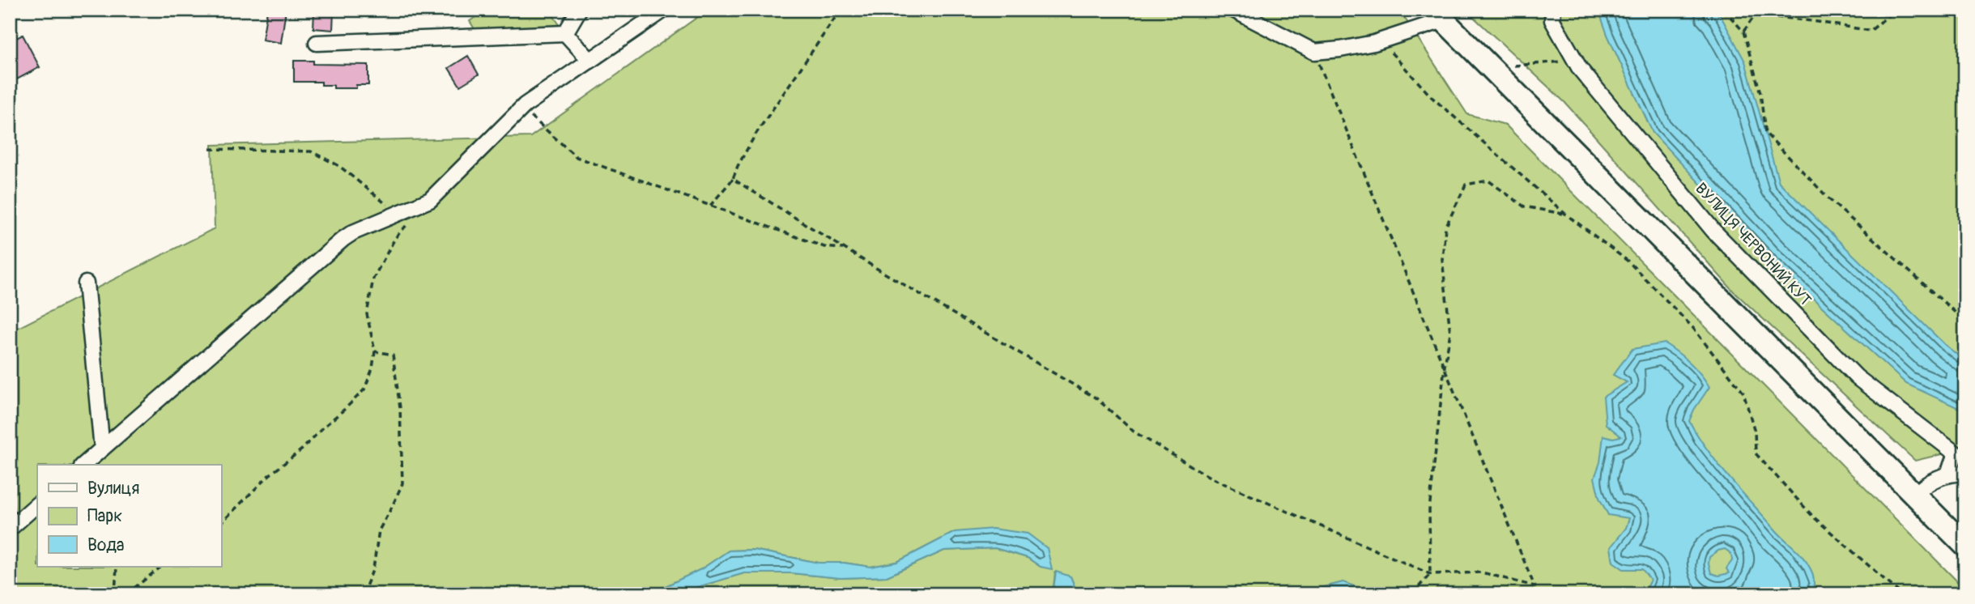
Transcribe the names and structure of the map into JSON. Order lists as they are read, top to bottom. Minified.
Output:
{"streets":{"street":["ВУЛИЦЯ ЧЕРВОНИЙ КУТ"]},"legend":["Вулиця","Парк","Вода"]}
